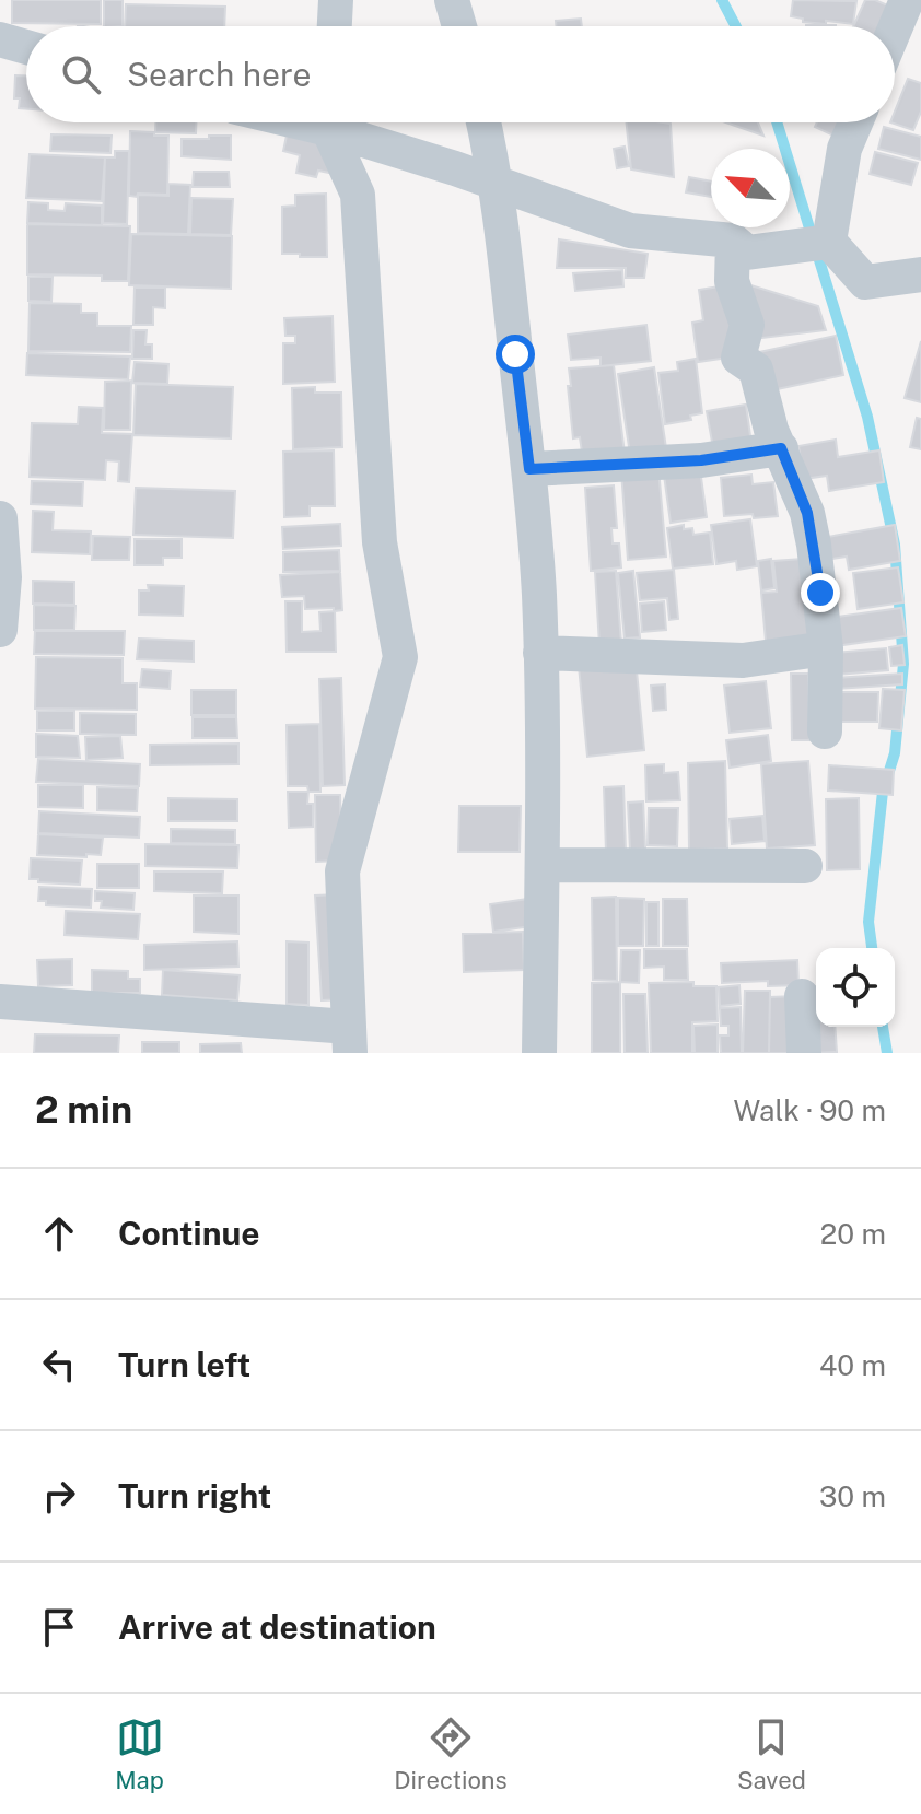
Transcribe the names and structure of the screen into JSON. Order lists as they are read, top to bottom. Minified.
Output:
{"north":"top left","page":{"search":"Search here","heading":["2 min","Walk · 90 m"],"list":[["Continue","20 m"],["Turn left","40 m"],["Turn right","30 m"],"Arrive at destination"],"nav":["Map","Directions","Saved"]}}
